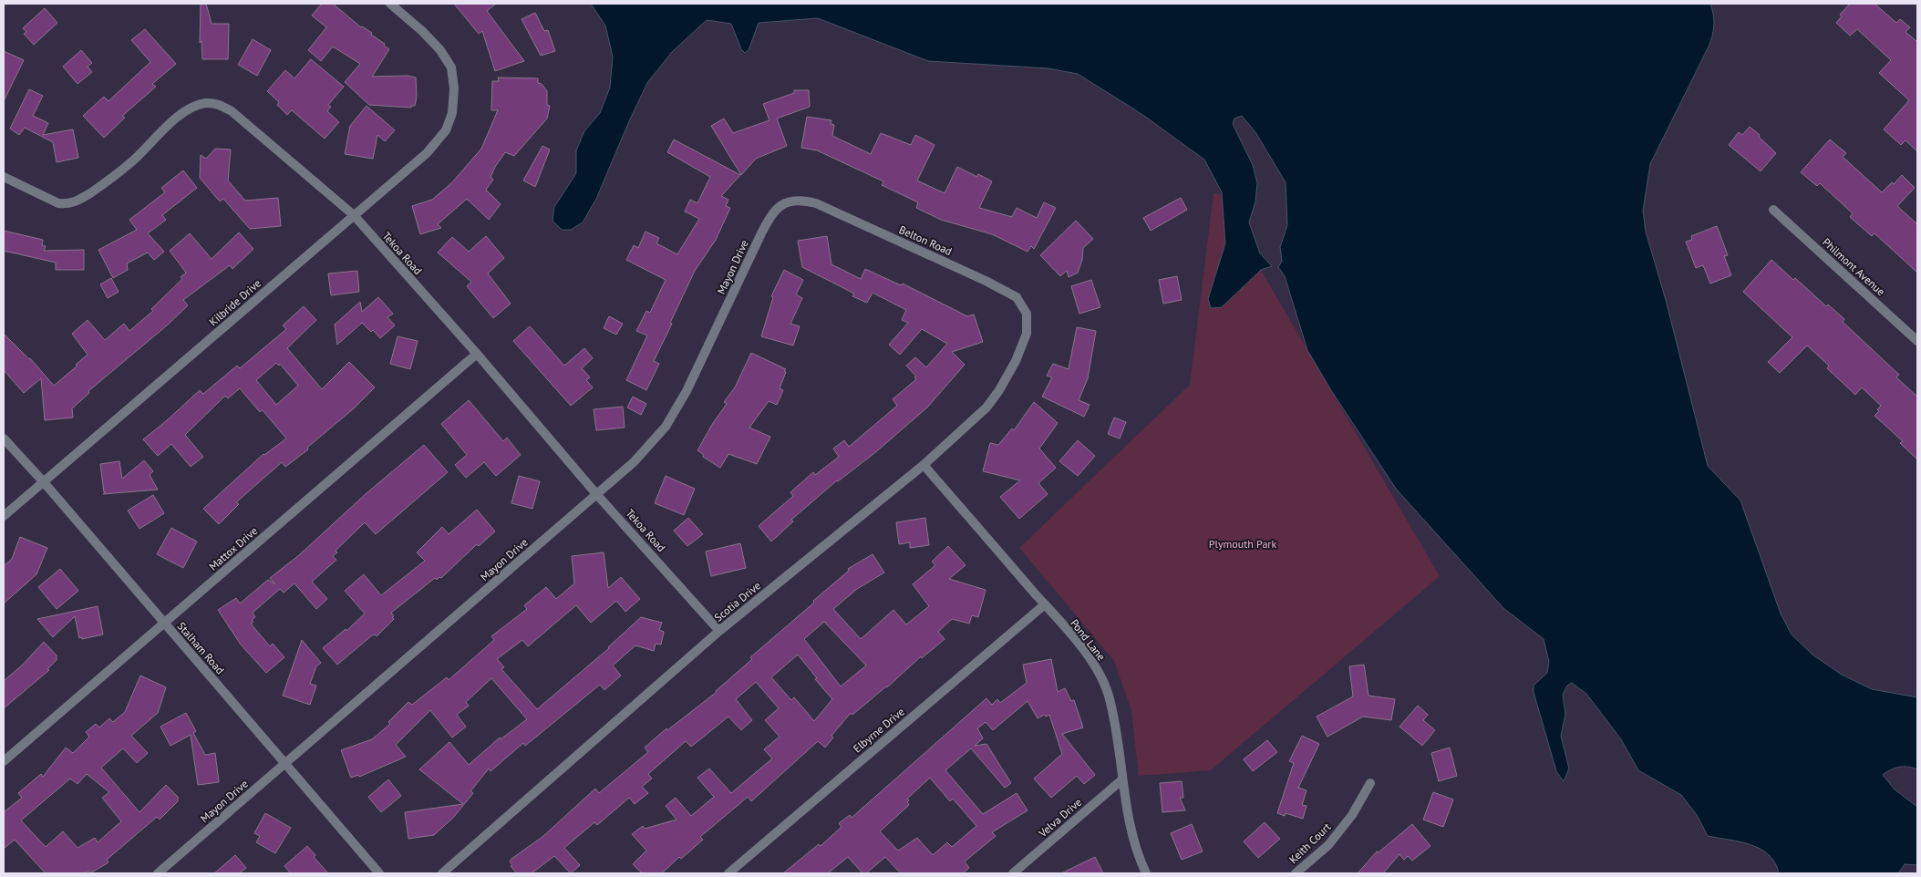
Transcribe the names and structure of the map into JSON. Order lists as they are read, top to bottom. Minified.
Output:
{"streets":{"street":["Belton Road","Tekoa Road","Mayon Drive","Philmont Avenue","Kilbride Drive","Mattox Drive","Scotia Drive","Pond Lane","Stalham Road","Elbyrne Drive","Velva Drive","Keith Court"]},"crossings":[["Belton Road","Mayon Drive"],["Belton Road","Scotia Drive"],["Tekoa Road","Mayon Drive"],["Tekoa Road","Kilbride Drive"],["Tekoa Road","Mattox Drive"],["Tekoa Road","Scotia Drive"],["Mayon Drive","Stalham Road"],["Kilbride Drive","Stalham Road"],["Mattox Drive","Stalham Road"],["Scotia Drive","Pond Lane"],["Pond Lane","Elbyrne Drive"],["Pond Lane","Velva Drive"]],"parks":["Plymouth Park"]}
